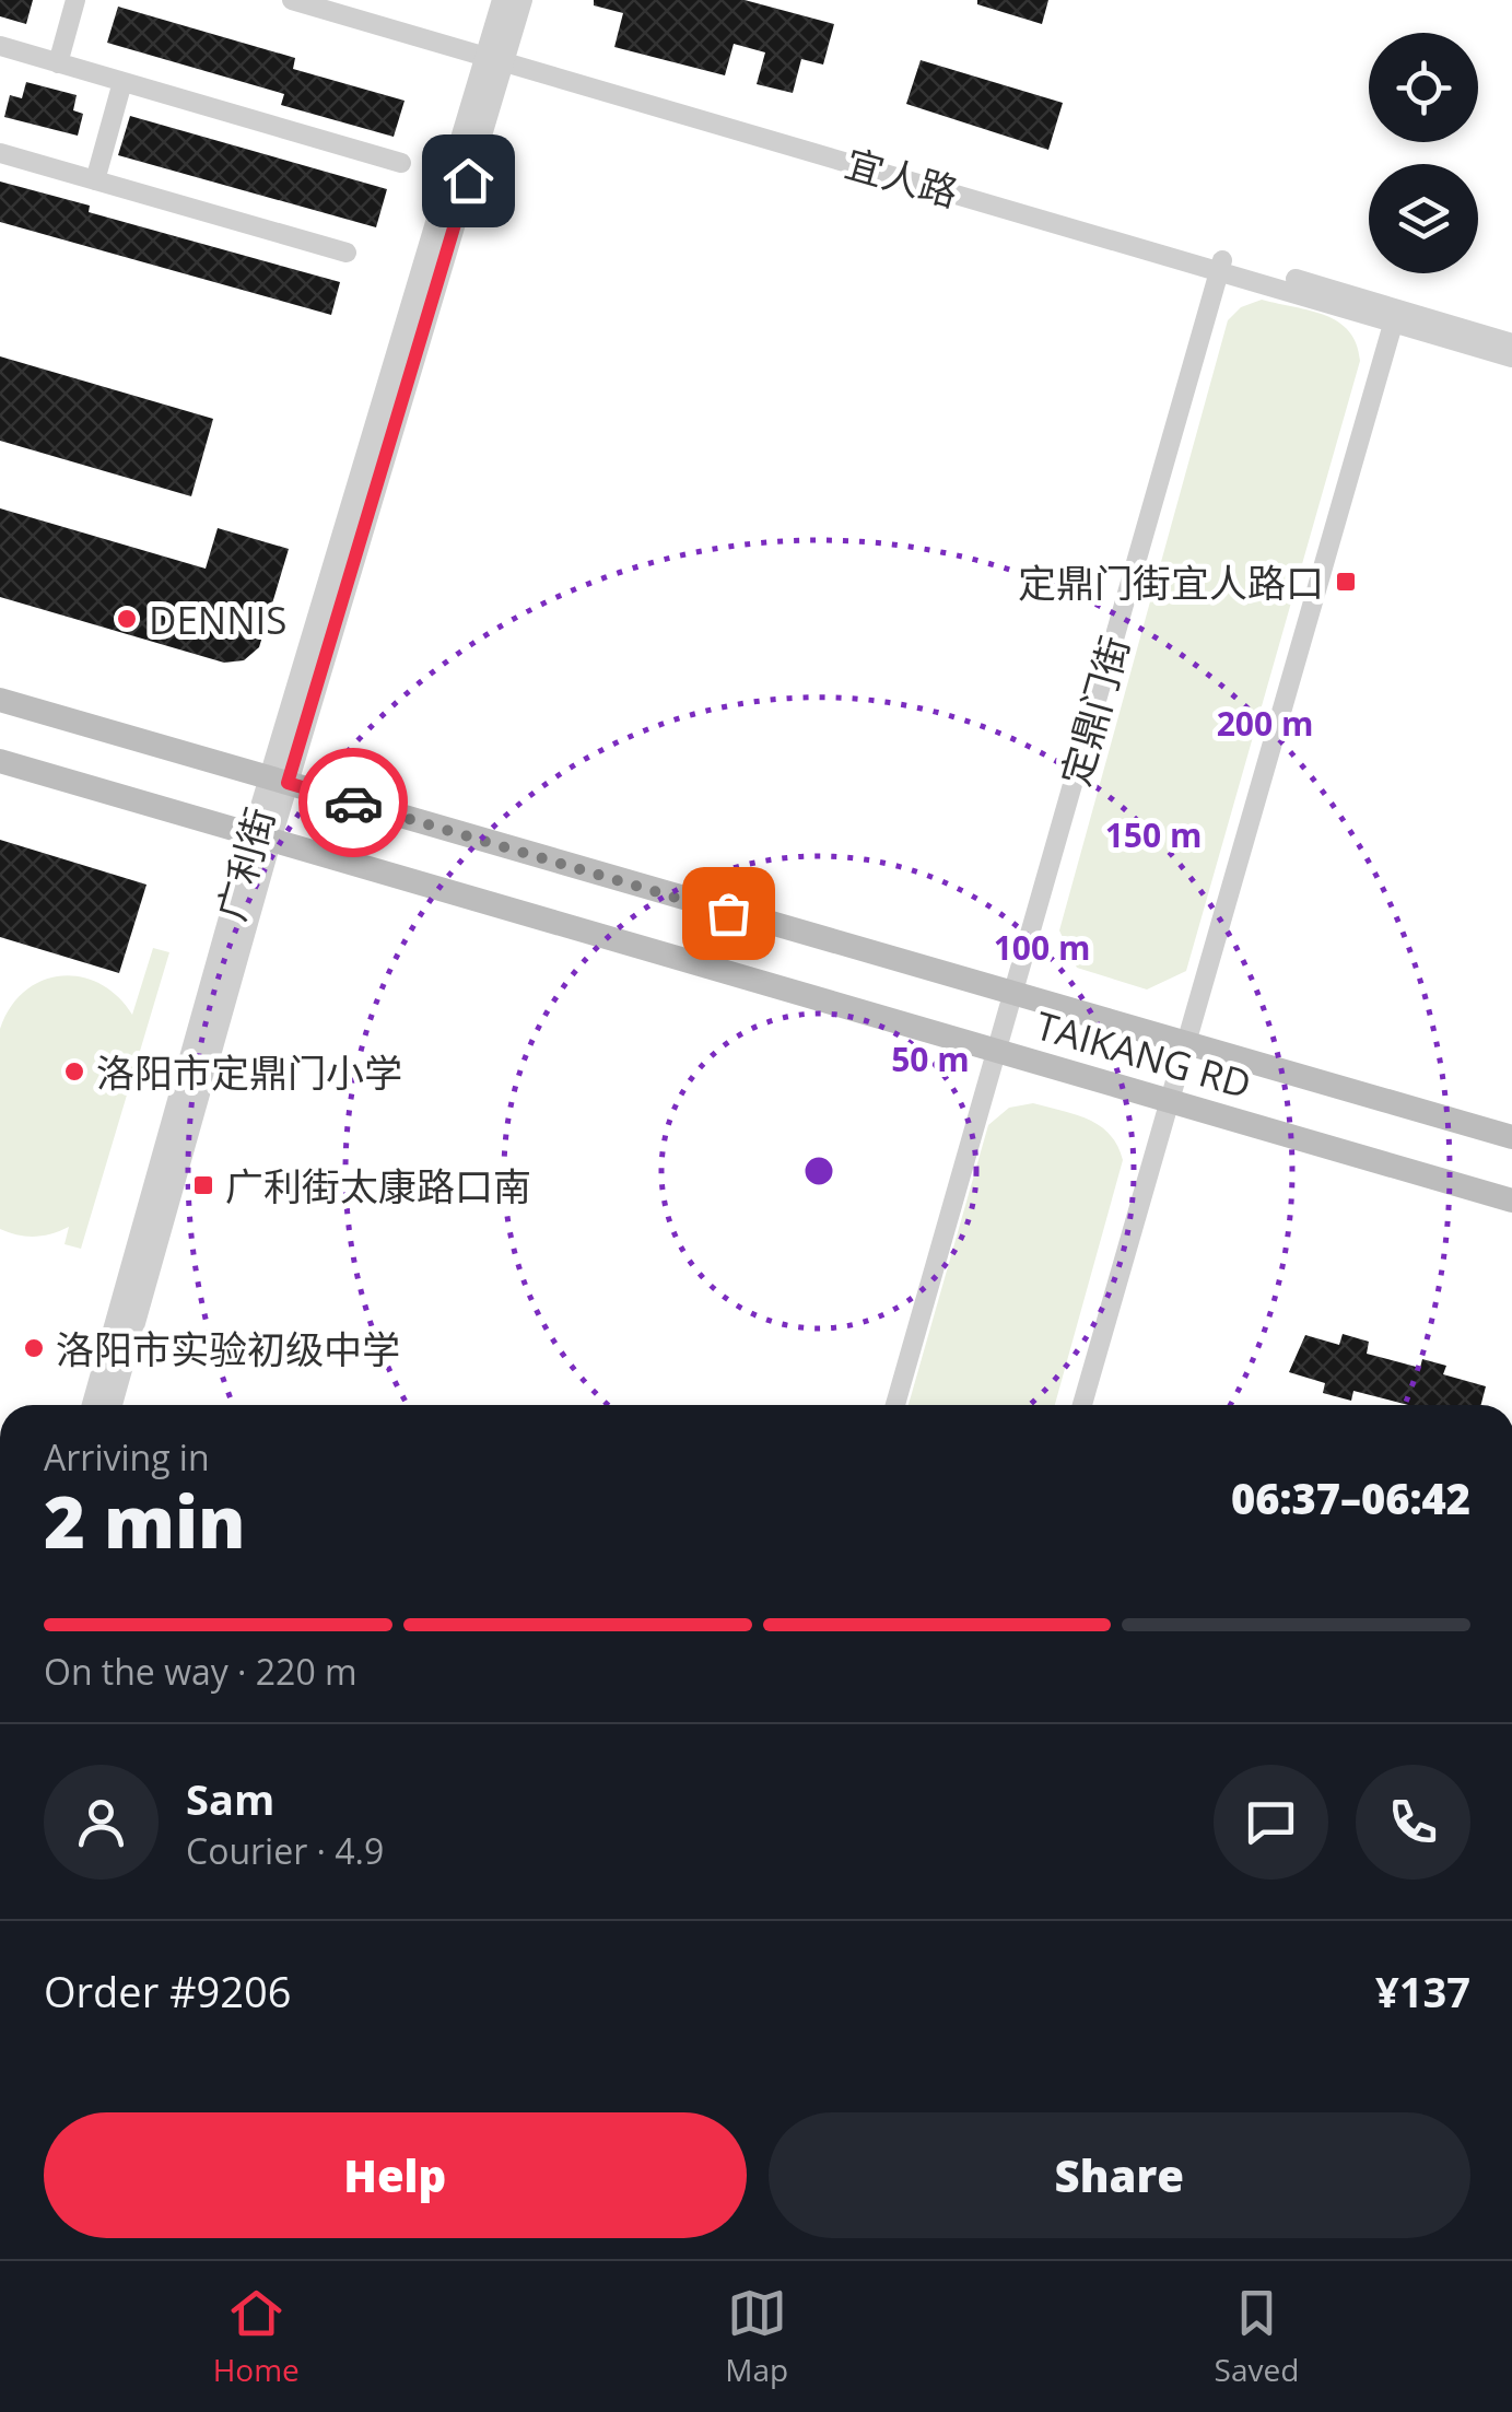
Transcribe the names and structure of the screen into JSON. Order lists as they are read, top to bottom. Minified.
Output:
{"streets":{"main road":["TAIKANG RD"],"street":["宜人路","定鼎门街","广利街"]},"crossings":[["宜人路","定鼎门街"],["宜人路","广利街"],["定鼎门街","TAIKANG RD"],["广利街","TAIKANG RD"]],"places":{"transit":["定鼎门街宜人路口","广利街太康路口南"],"other":["DENNIS","洛阳市定鼎门小学","洛阳市实验初级中学"]},"page":{"heading":["2 min","Arriving in","06:37–06:42"],"panel":["Sam","Courier · 4.9","Order #9206","¥137"],"bar":"On the way · 220 m","buttons":["Help","Share"],"tabs":["Home","Map","Saved"]},"rings":["200 m","150 m","100 m","50 m"]}
